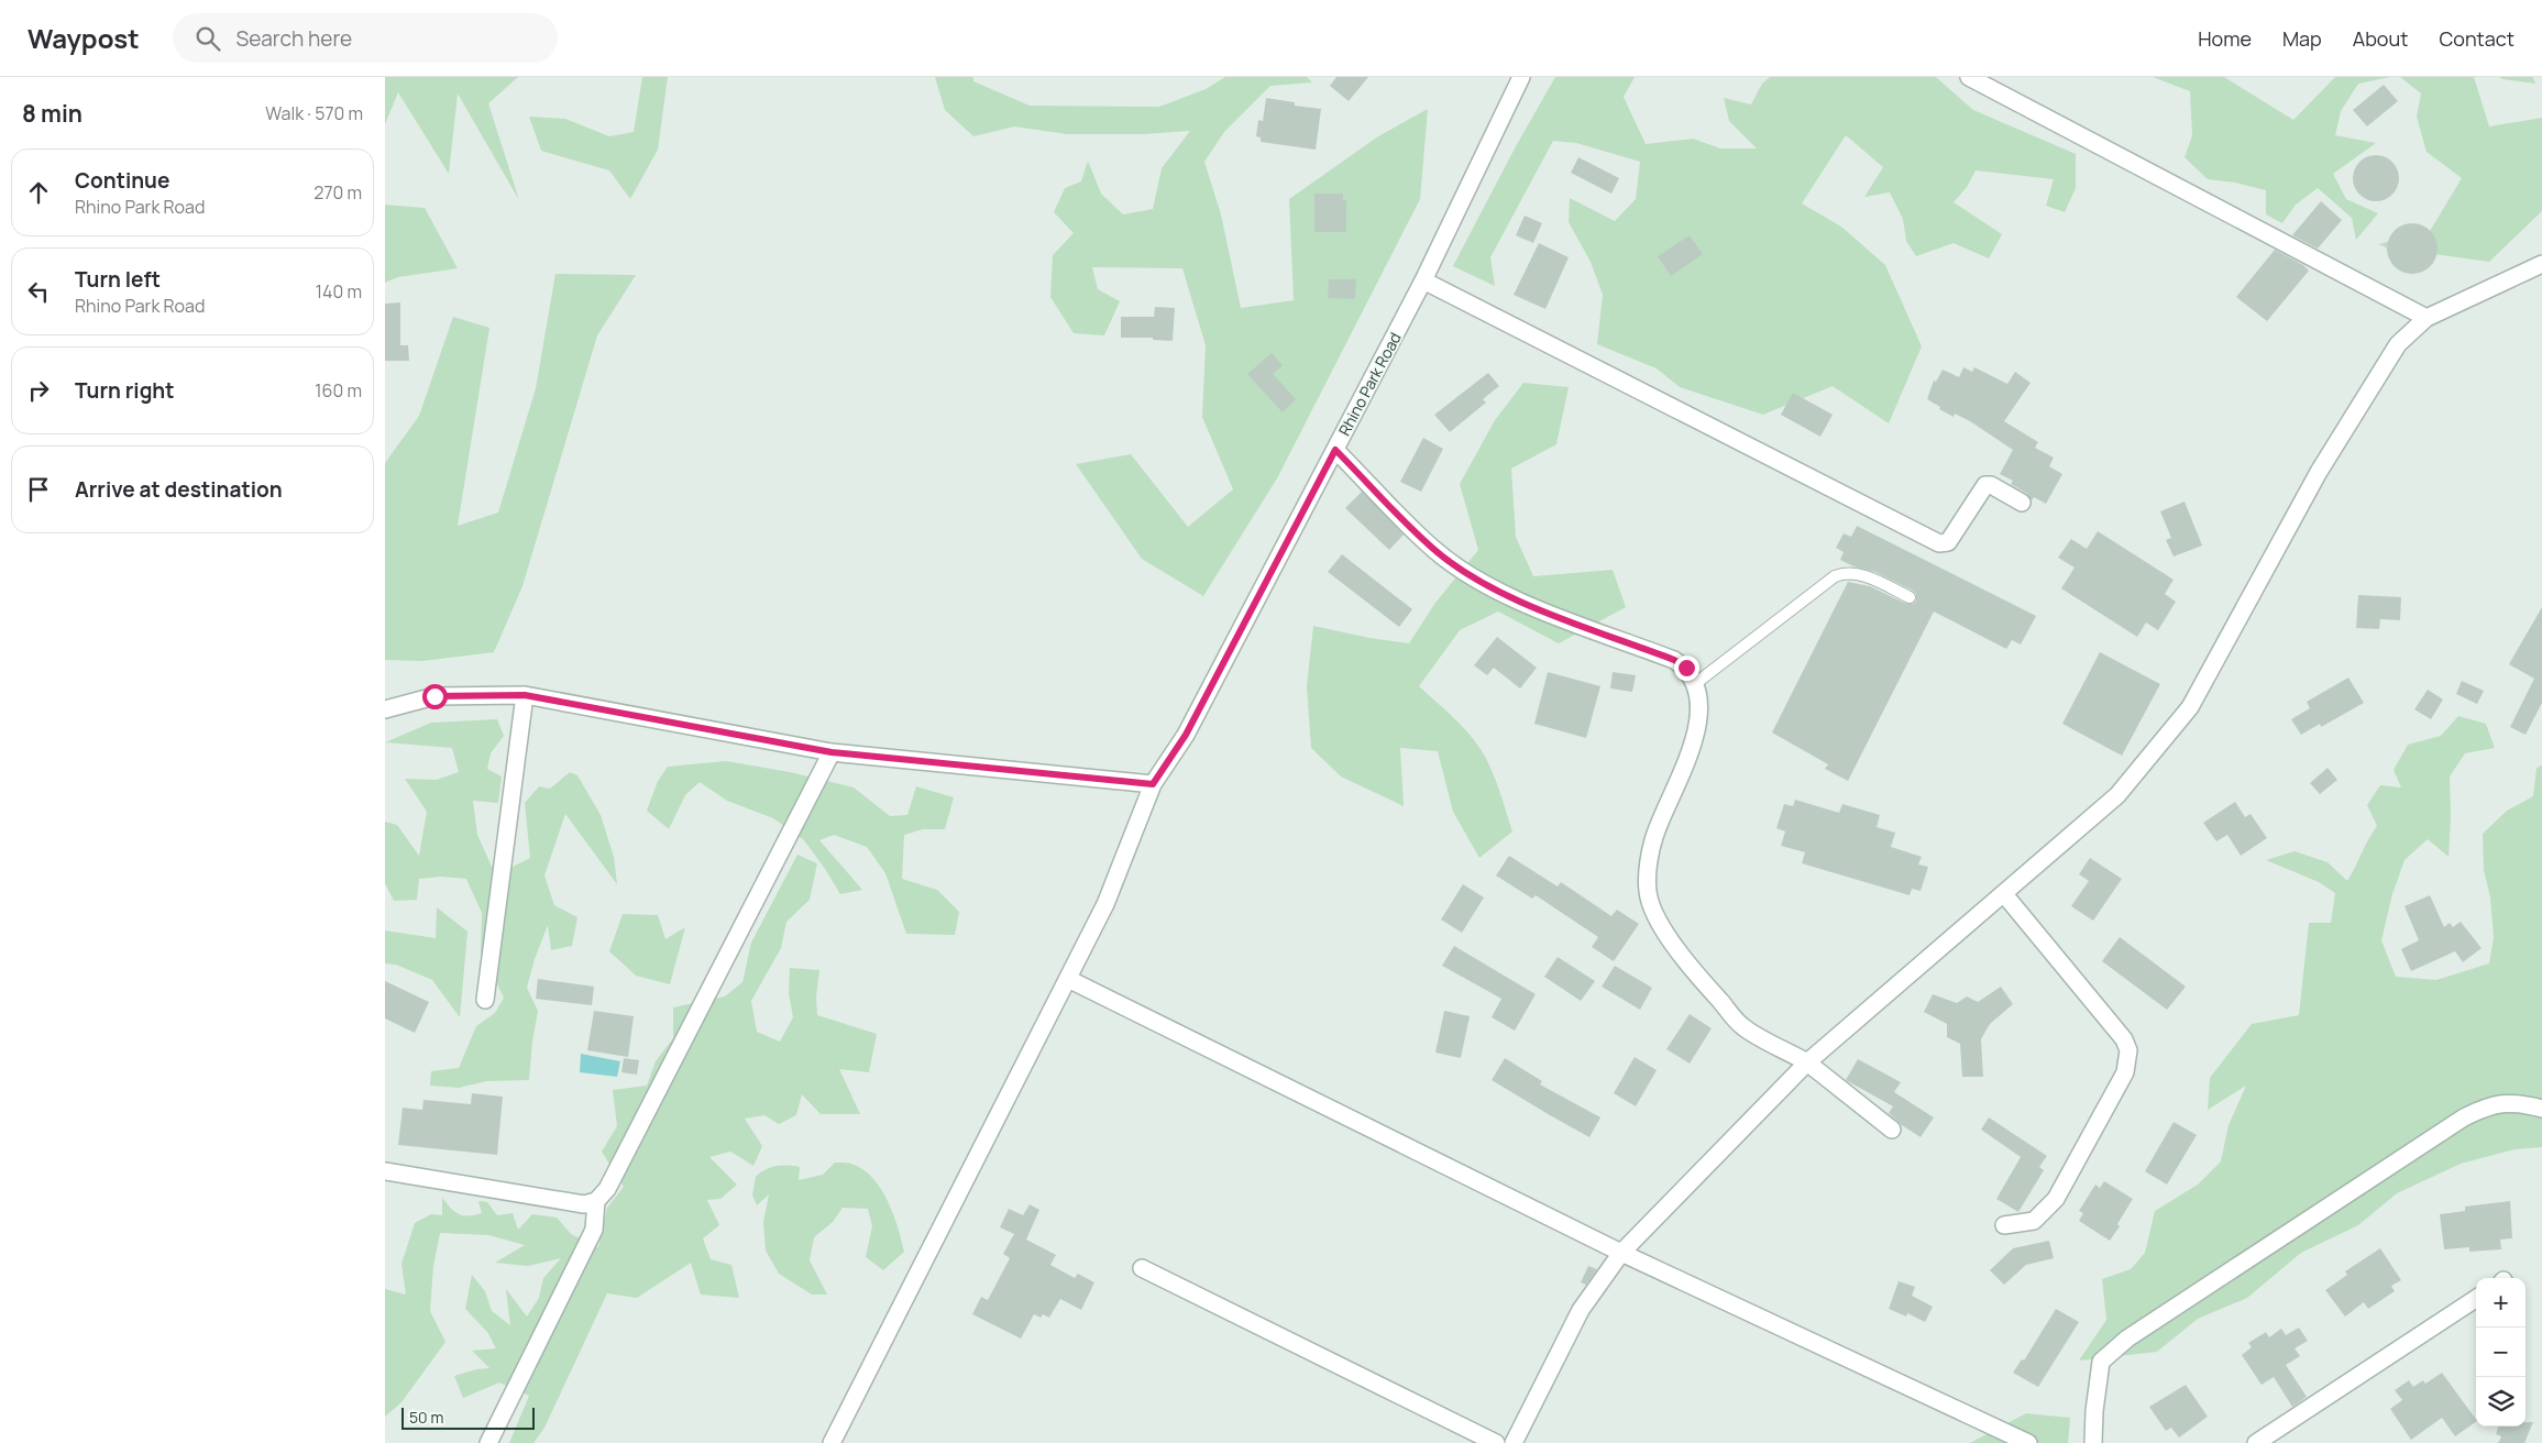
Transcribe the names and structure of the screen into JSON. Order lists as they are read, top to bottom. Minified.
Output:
{"streets":{"street":["Rhino Park Road"]},"scale_bar":"50 m","page":{"header":"Waypost","search":"Search here","nav":["Home","Map","About","Contact"],"heading":["8 min","Walk · 570 m"],"list":[["Continue","Rhino Park Road","270 m"],["Turn left","Rhino Park Road","140 m"],["Turn right","160 m"],"Arrive at destination"],"map_buttons":["+","−"],"scale":"50 m"}}
